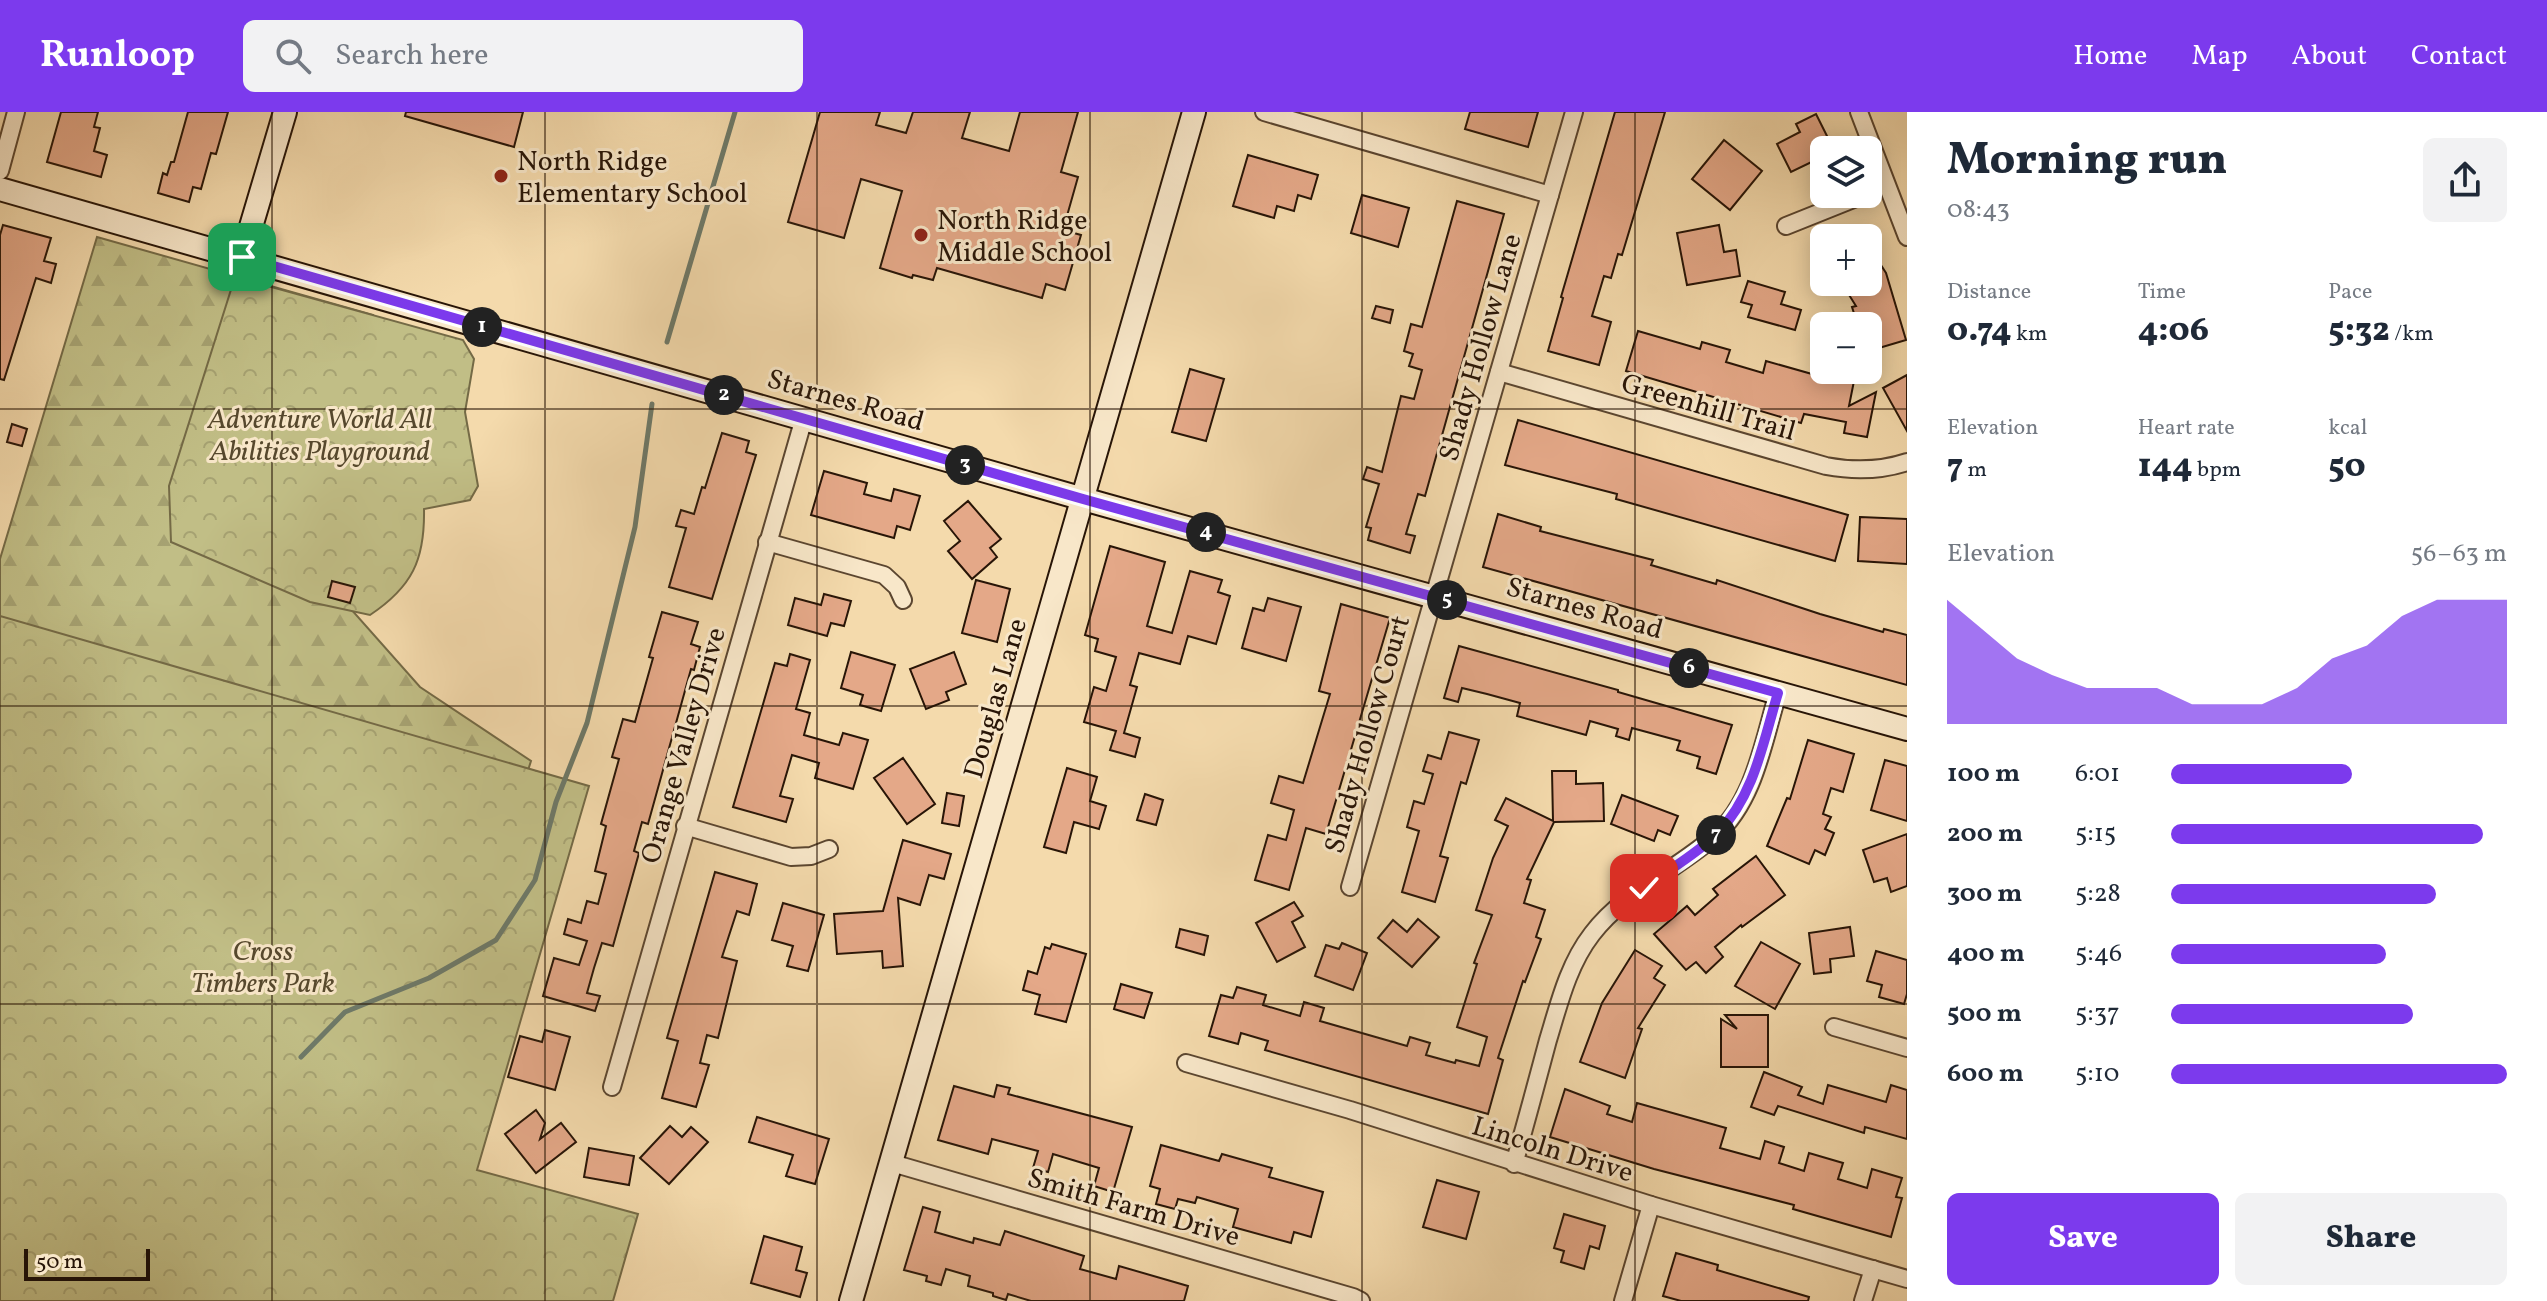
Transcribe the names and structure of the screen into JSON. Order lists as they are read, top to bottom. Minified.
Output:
{"streets":{"main road":["Starnes Road","Douglas Lane"],"street":["Shady Hollow Lane","Greenhill Trail","Shady Hollow Court","Orange Valley Drive","Lincoln Drive","Smith Farm Drive"]},"crossings":[["Shady Hollow Lane","Starnes Road"],["Shady Hollow Lane","Greenhill Trail"],["Shady Hollow Lane","Shady Hollow Court"],["Starnes Road","Douglas Lane"],["Starnes Road","Shady Hollow Court"],["Starnes Road","Orange Valley Drive"],["Douglas Lane","Smith Farm Drive"]],"parks":["Adventure World All Abilities Playground","Cross Timbers Park"],"places":["North Ridge Elementary School","North Ridge Middle School"],"scale_bar":"50 m","page":{"header":"Runloop","search":"Search here","nav":["Home","Map","About","Contact"],"heading":["Morning run","08:43"],"map_buttons":["+","−"],"stats":[["Distance","0.74 km"],["Time","4:06"],["Pace","5:32 /km"],["Elevation","7 m"],["Heart rate","144 bpm"],["kcal","50"]],"pins":["1","2","3","4","5","6","7"],"chart":["Elevation","56–63 m"],"list":[{"name":"100 m","note":"6:01"},{"name":"200 m","note":"5:15"},{"name":"300 m","note":"5:28"},{"name":"400 m","note":"5:46"},{"name":"500 m","note":"5:37"},{"name":"600 m","note":"5:10"}],"buttons":["Save","Share"],"scale":"50 m"}}
